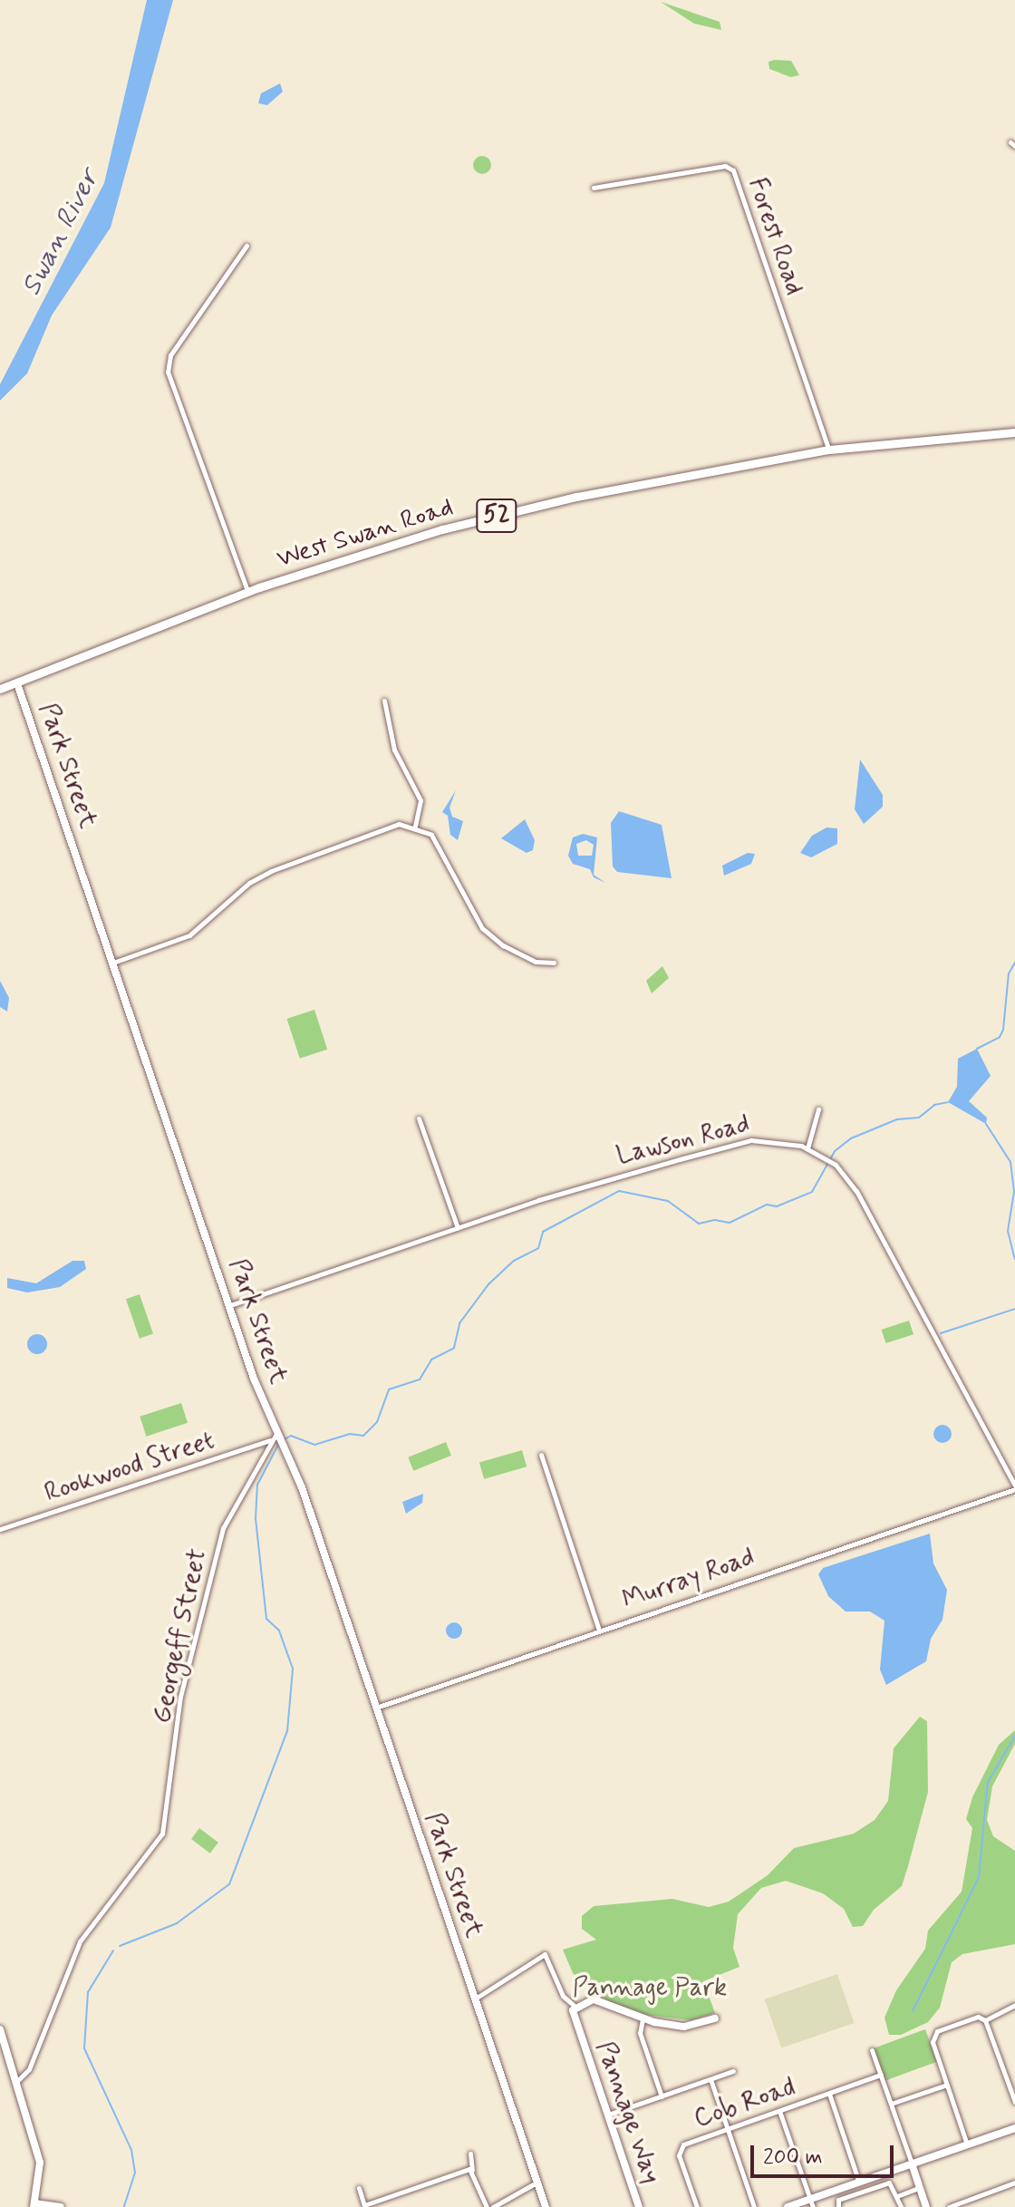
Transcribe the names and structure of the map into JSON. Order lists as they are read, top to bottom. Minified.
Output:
{"streets":{"main road":["52","West Swan Road"],"street":["Forest Road","Park Street","Lawson Road","Rookwood Street","Murray Road","Georgeff Street","Cob Road","Pannage Way"]},"crossings":[["Forest Road","West Swan Road"],["West Swan Road","Park Street"],["Park Street","Lawson Road"],["Park Street","Murray Road"],["Park Street","Georgeff Street"],["Lawson Road","Murray Road"],["Rookwood Street","Georgeff Street"]],"water":["Swan River"],"parks":["Pannage Park"],"scale_bar":"200 m"}
